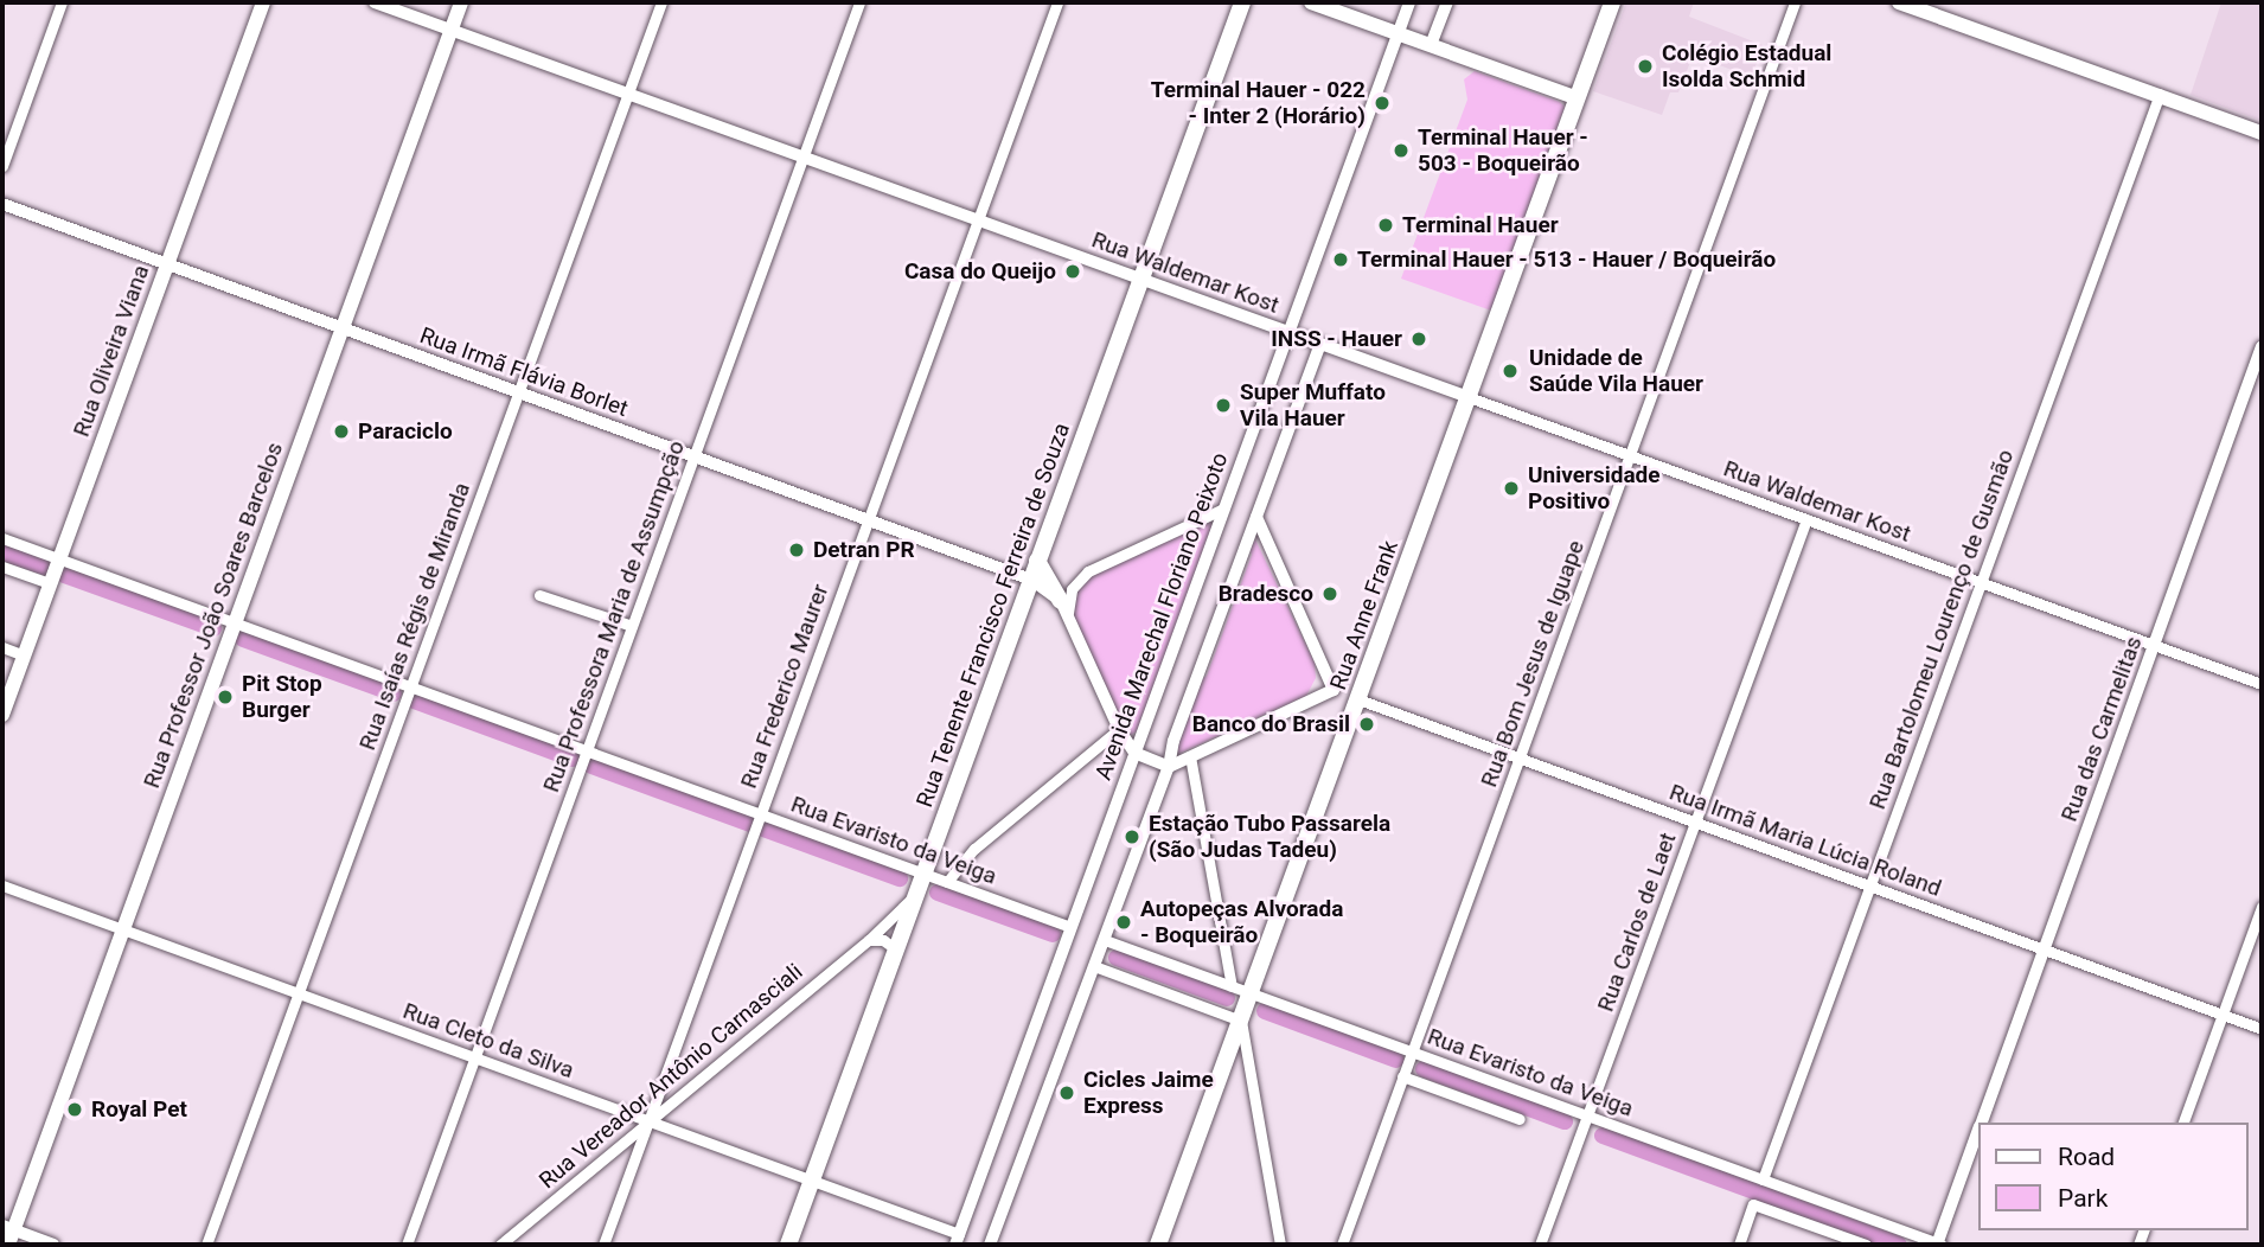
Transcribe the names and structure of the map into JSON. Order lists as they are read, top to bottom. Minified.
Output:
{"streets":{"main road":["Rua Oliveira Viana","Rua Professor João Soares Barcelos","Rua Tenente Francisco Ferreira de Souza","Rua Anne Frank"],"street":["Rua Waldemar Kost","Rua Irmã Flávia Borlet","Rua Isaías Régis de Miranda","Rua Professora Maria de Assumpção","Avenida Marechal Floriano Peixoto","Rua Bartolomeu Lourenço de Gusmão","Rua Bom Jesus de Iguape","Rua Frederico Maurer","Rua das Carmelitas","Rua Evaristo da Veiga","Rua Irmã Maria Lúcia Roland","Rua Carlos de Laet","Rua Cleto da Silva","Rua Vereador Antônio Carnasciali"]},"crossings":[["Rua Waldemar Kost","Rua Professor João Soares Barcelos"],["Rua Waldemar Kost","Rua Tenente Francisco Ferreira de Souza"],["Rua Waldemar Kost","Rua Anne Frank"],["Rua Waldemar Kost","Rua Isaías Régis de Miranda"],["Rua Waldemar Kost","Rua Professora Maria de Assumpção"],["Rua Waldemar Kost","Avenida Marechal Floriano Peixoto"],["Rua Waldemar Kost","Rua Bartolomeu Lourenço de Gusmão"],["Rua Waldemar Kost","Rua Bom Jesus de Iguape"],["Rua Waldemar Kost","Rua Frederico Maurer"],["Rua Waldemar Kost","Rua das Carmelitas"],["Rua Waldemar Kost","Rua Carlos de Laet"],["Rua Oliveira Viana","Rua Irmã Flávia Borlet"],["Rua Oliveira Viana","Rua Evaristo da Veiga"],["Rua Irmã Flávia Borlet","Rua Professor João Soares Barcelos"],["Rua Irmã Flávia Borlet","Rua Tenente Francisco Ferreira de Souza"],["Rua Irmã Flávia Borlet","Rua Isaías Régis de Miranda"],["Rua Irmã Flávia Borlet","Rua Professora Maria de Assumpção"],["Rua Irmã Flávia Borlet","Rua Frederico Maurer"],["Rua Professor João Soares Barcelos","Rua Evaristo da Veiga"],["Rua Professor João Soares Barcelos","Rua Cleto da Silva"],["Rua Tenente Francisco Ferreira de Souza","Rua Evaristo da Veiga"],["Rua Tenente Francisco Ferreira de Souza","Rua Cleto da Silva"],["Rua Tenente Francisco Ferreira de Souza","Rua Vereador Antônio Carnasciali"],["Rua Anne Frank","Rua Evaristo da Veiga"],["Rua Anne Frank","Rua Irmã Maria Lúcia Roland"],["Rua Isaías Régis de Miranda","Rua Evaristo da Veiga"],["Rua Isaías Régis de Miranda","Rua Cleto da Silva"],["Rua Professora Maria de Assumpção","Rua Evaristo da Veiga"],["Rua Professora Maria de Assumpção","Rua Cleto da Silva"],["Avenida Marechal Floriano Peixoto","Rua Evaristo da Veiga"],["Avenida Marechal Floriano Peixoto","Rua Cleto da Silva"],["Rua Bartolomeu Lourenço de Gusmão","Rua Evaristo da Veiga"],["Rua Bartolomeu Lourenço de Gusmão","Rua Irmã Maria Lúcia Roland"],["Rua Bom Jesus de Iguape","Rua Evaristo da Veiga"],["Rua Bom Jesus de Iguape","Rua Irmã Maria Lúcia Roland"],["Rua Frederico Maurer","Rua Evaristo da Veiga"],["Rua Frederico Maurer","Rua Cleto da Silva"],["Rua Frederico Maurer","Rua Vereador Antônio Carnasciali"],["Rua das Carmelitas","Rua Evaristo da Veiga"],["Rua das Carmelitas","Rua Irmã Maria Lúcia Roland"],["Rua Evaristo da Veiga","Rua Carlos de Laet"],["Rua Irmã Maria Lúcia Roland","Rua Carlos de Laet"],["Rua Cleto da Silva","Rua Vereador Antônio Carnasciali"]],"places":["Colégio Estadual Isolda Schmid","Terminal Hauer - 022 - Inter 2 (Horário)","Terminal Hauer - 503 - Boqueirão","Terminal Hauer","Terminal Hauer - 513 - Hauer / Boqueirão","Casa do Queijo","INSS - Hauer","Unidade de Saúde Vila Hauer","Super Muffato Vila Hauer","Paraciclo","Universidade Positivo","Detran PR","Bradesco","Pit Stop Burger","Banco do Brasil","Estação Tubo Passarela (São Judas Tadeu)","Autopeças Alvorada - Boqueirão","Cicles Jaime Express","Royal Pet"],"legend":["Road","Park"]}
